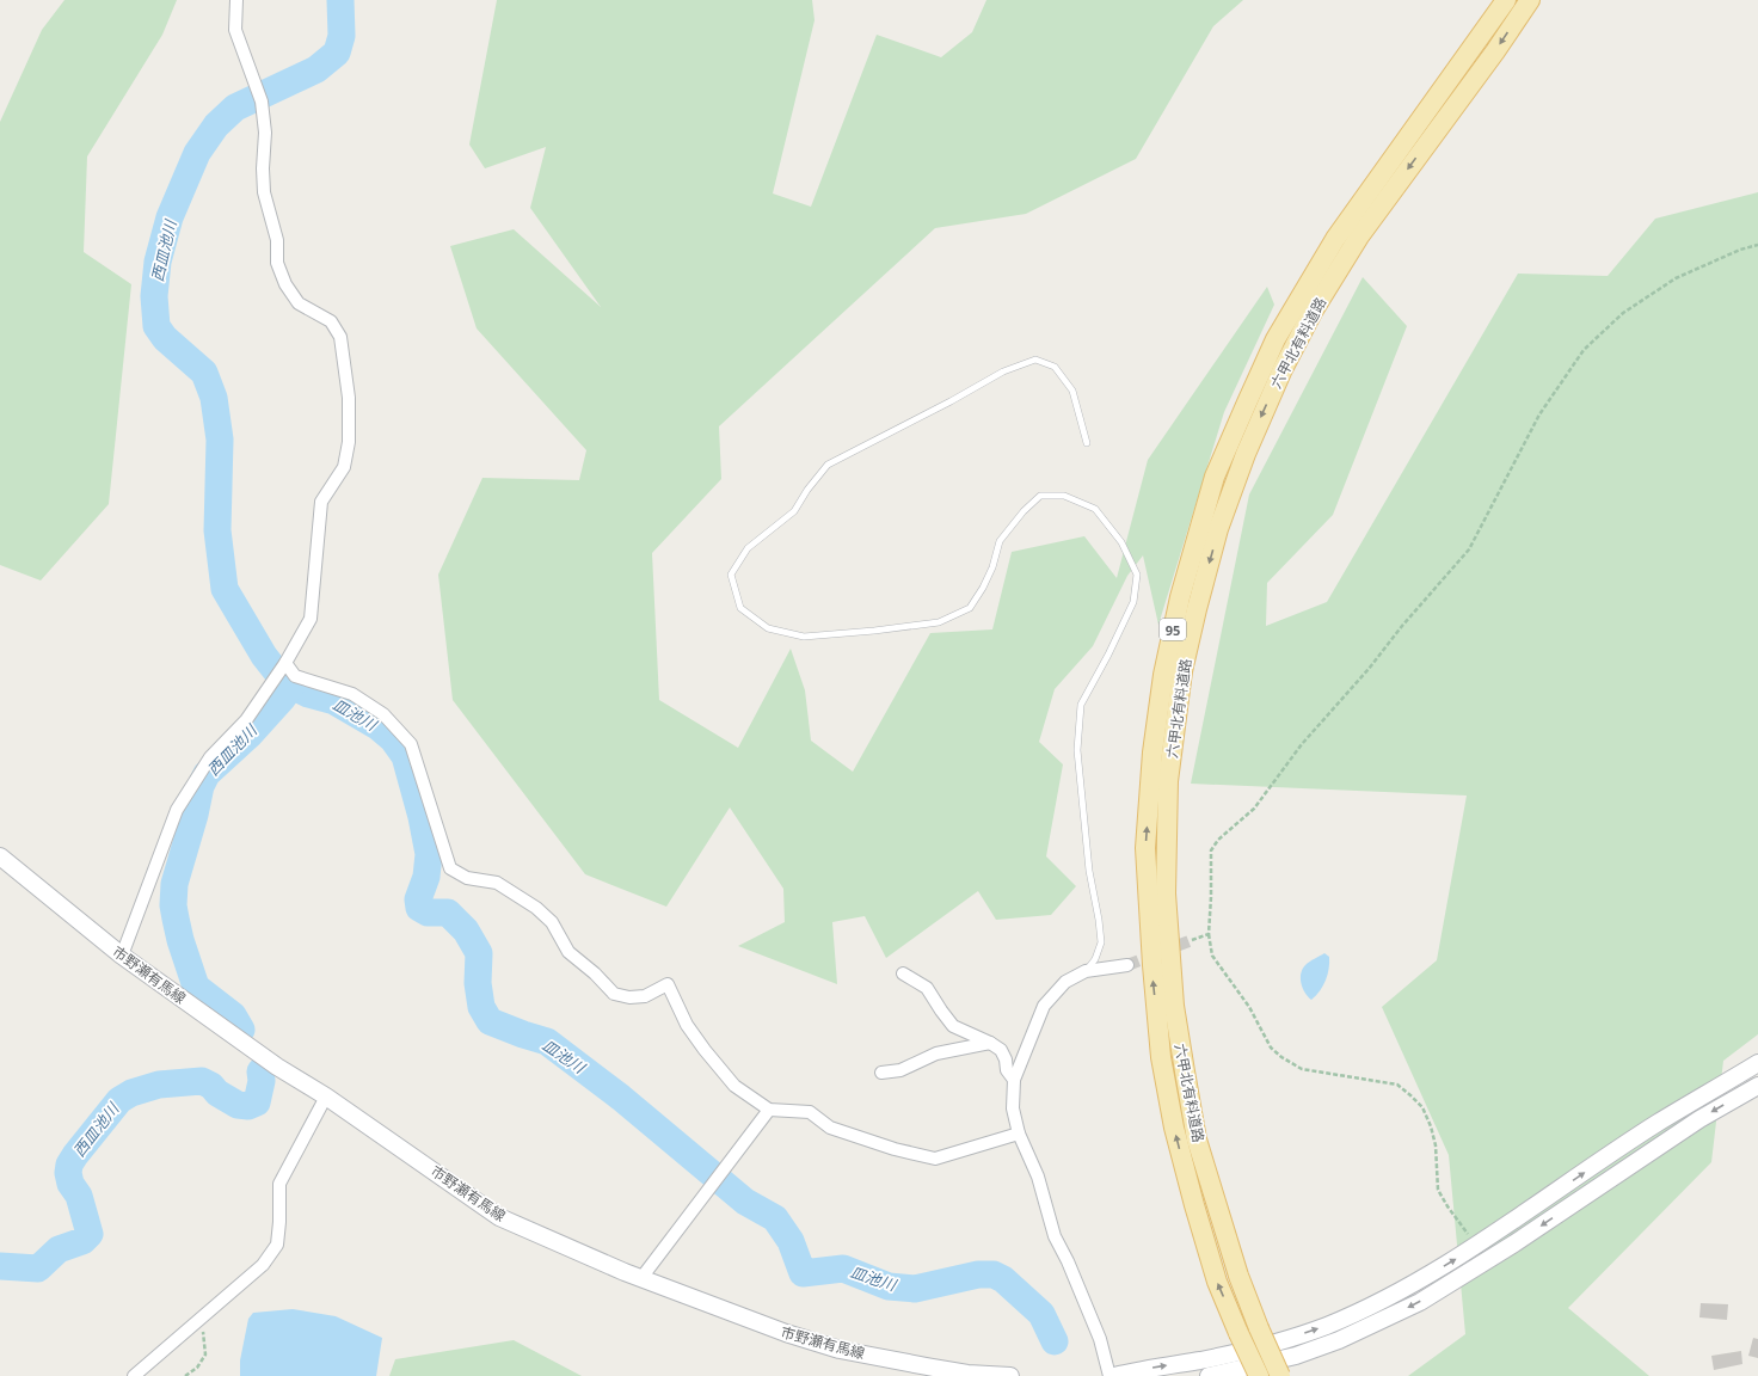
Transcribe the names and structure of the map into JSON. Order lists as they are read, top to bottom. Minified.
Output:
{"streets":{"main road":["六甲北有料道路","95"],"street":["市野瀬有馬線"]},"water":["西皿池川","皿池川"]}
